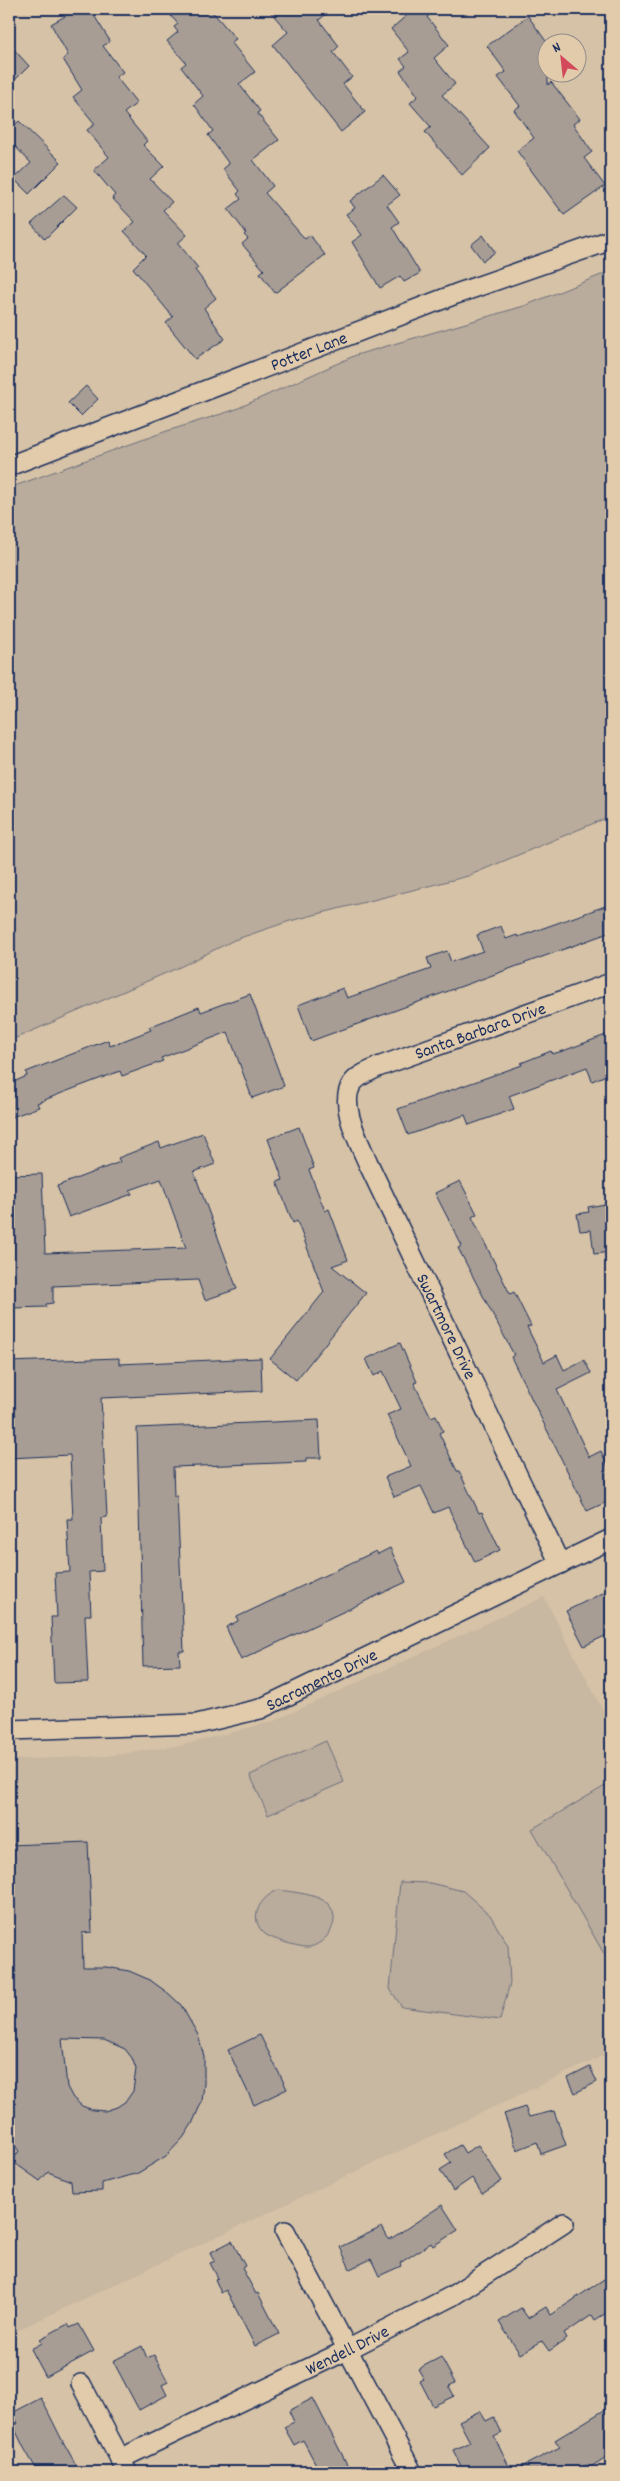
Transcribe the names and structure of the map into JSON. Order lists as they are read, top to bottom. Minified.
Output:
{"streets":{"street":["Potter Lane","Santa Barbara Drive","Swartmore Drive","Sacramento Drive","Wendell Drive"]},"crossings":[["Santa Barbara Drive","Swartmore Drive"],["Swartmore Drive","Sacramento Drive"]],"north":"top left"}
